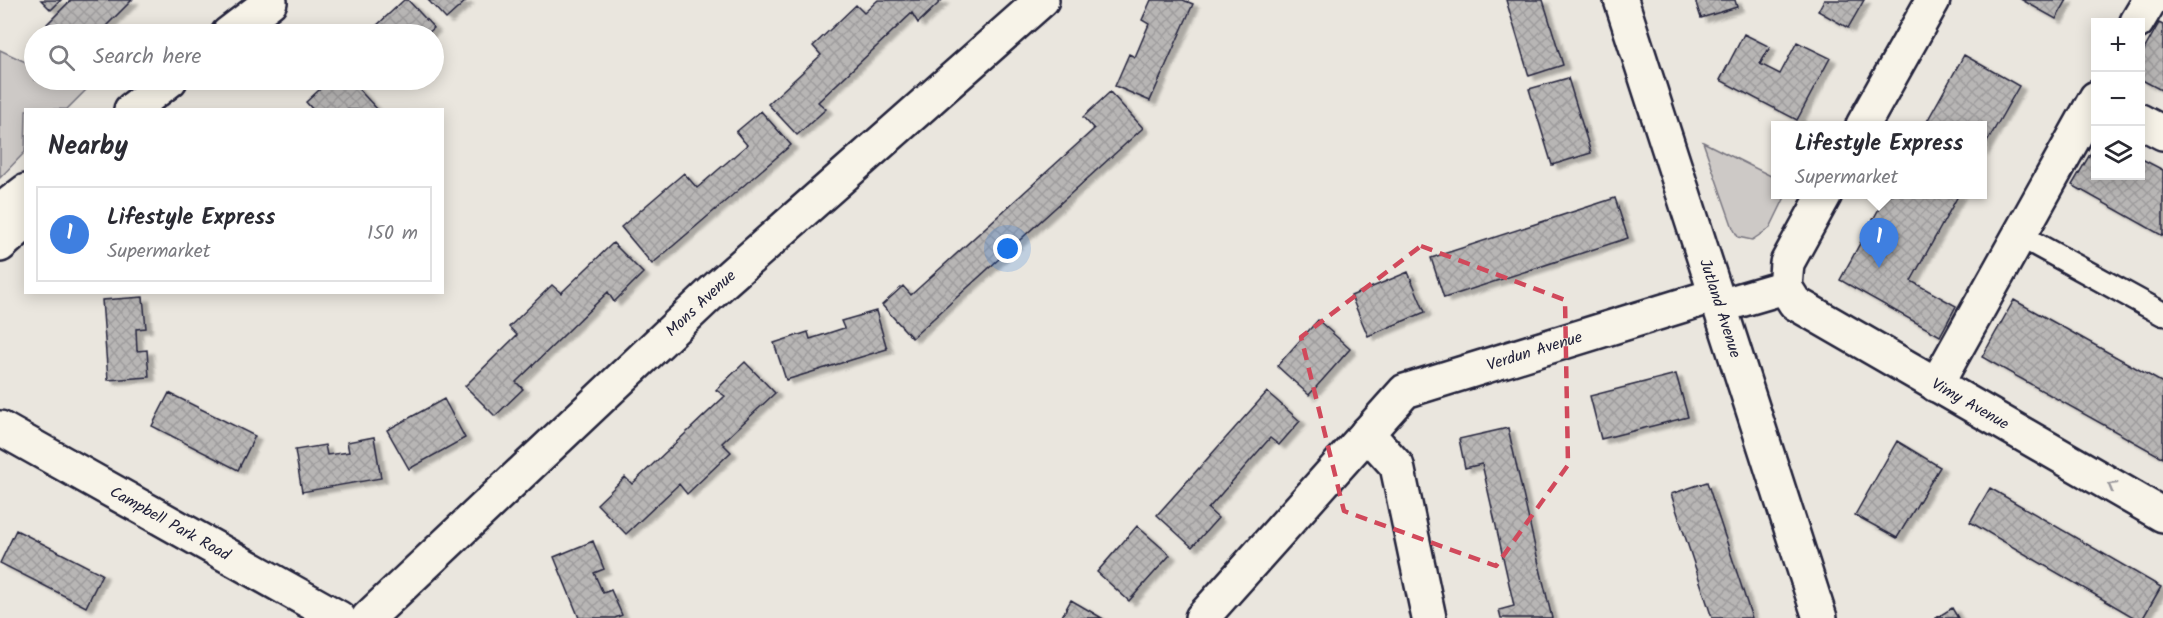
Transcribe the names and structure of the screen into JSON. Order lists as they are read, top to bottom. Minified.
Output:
{"streets":{"street":["Mons Avenue","Jutland Avenue","Verdun Avenue","Vimy Avenue","Campbell Park Road"]},"crossings":[["Jutland Avenue","Verdun Avenue"],["Verdun Avenue","Vimy Avenue"]],"one_way":["Vimy Avenue"],"page":{"map_buttons":["+","−"],"search":"Search here","heading":"Nearby","popup":["Lifestyle Express","Supermarket"],"list":[{"mark":"1","name":"Lifestyle Express","note":"Supermarket","value":"150 m"}],"pins":"1"}}
